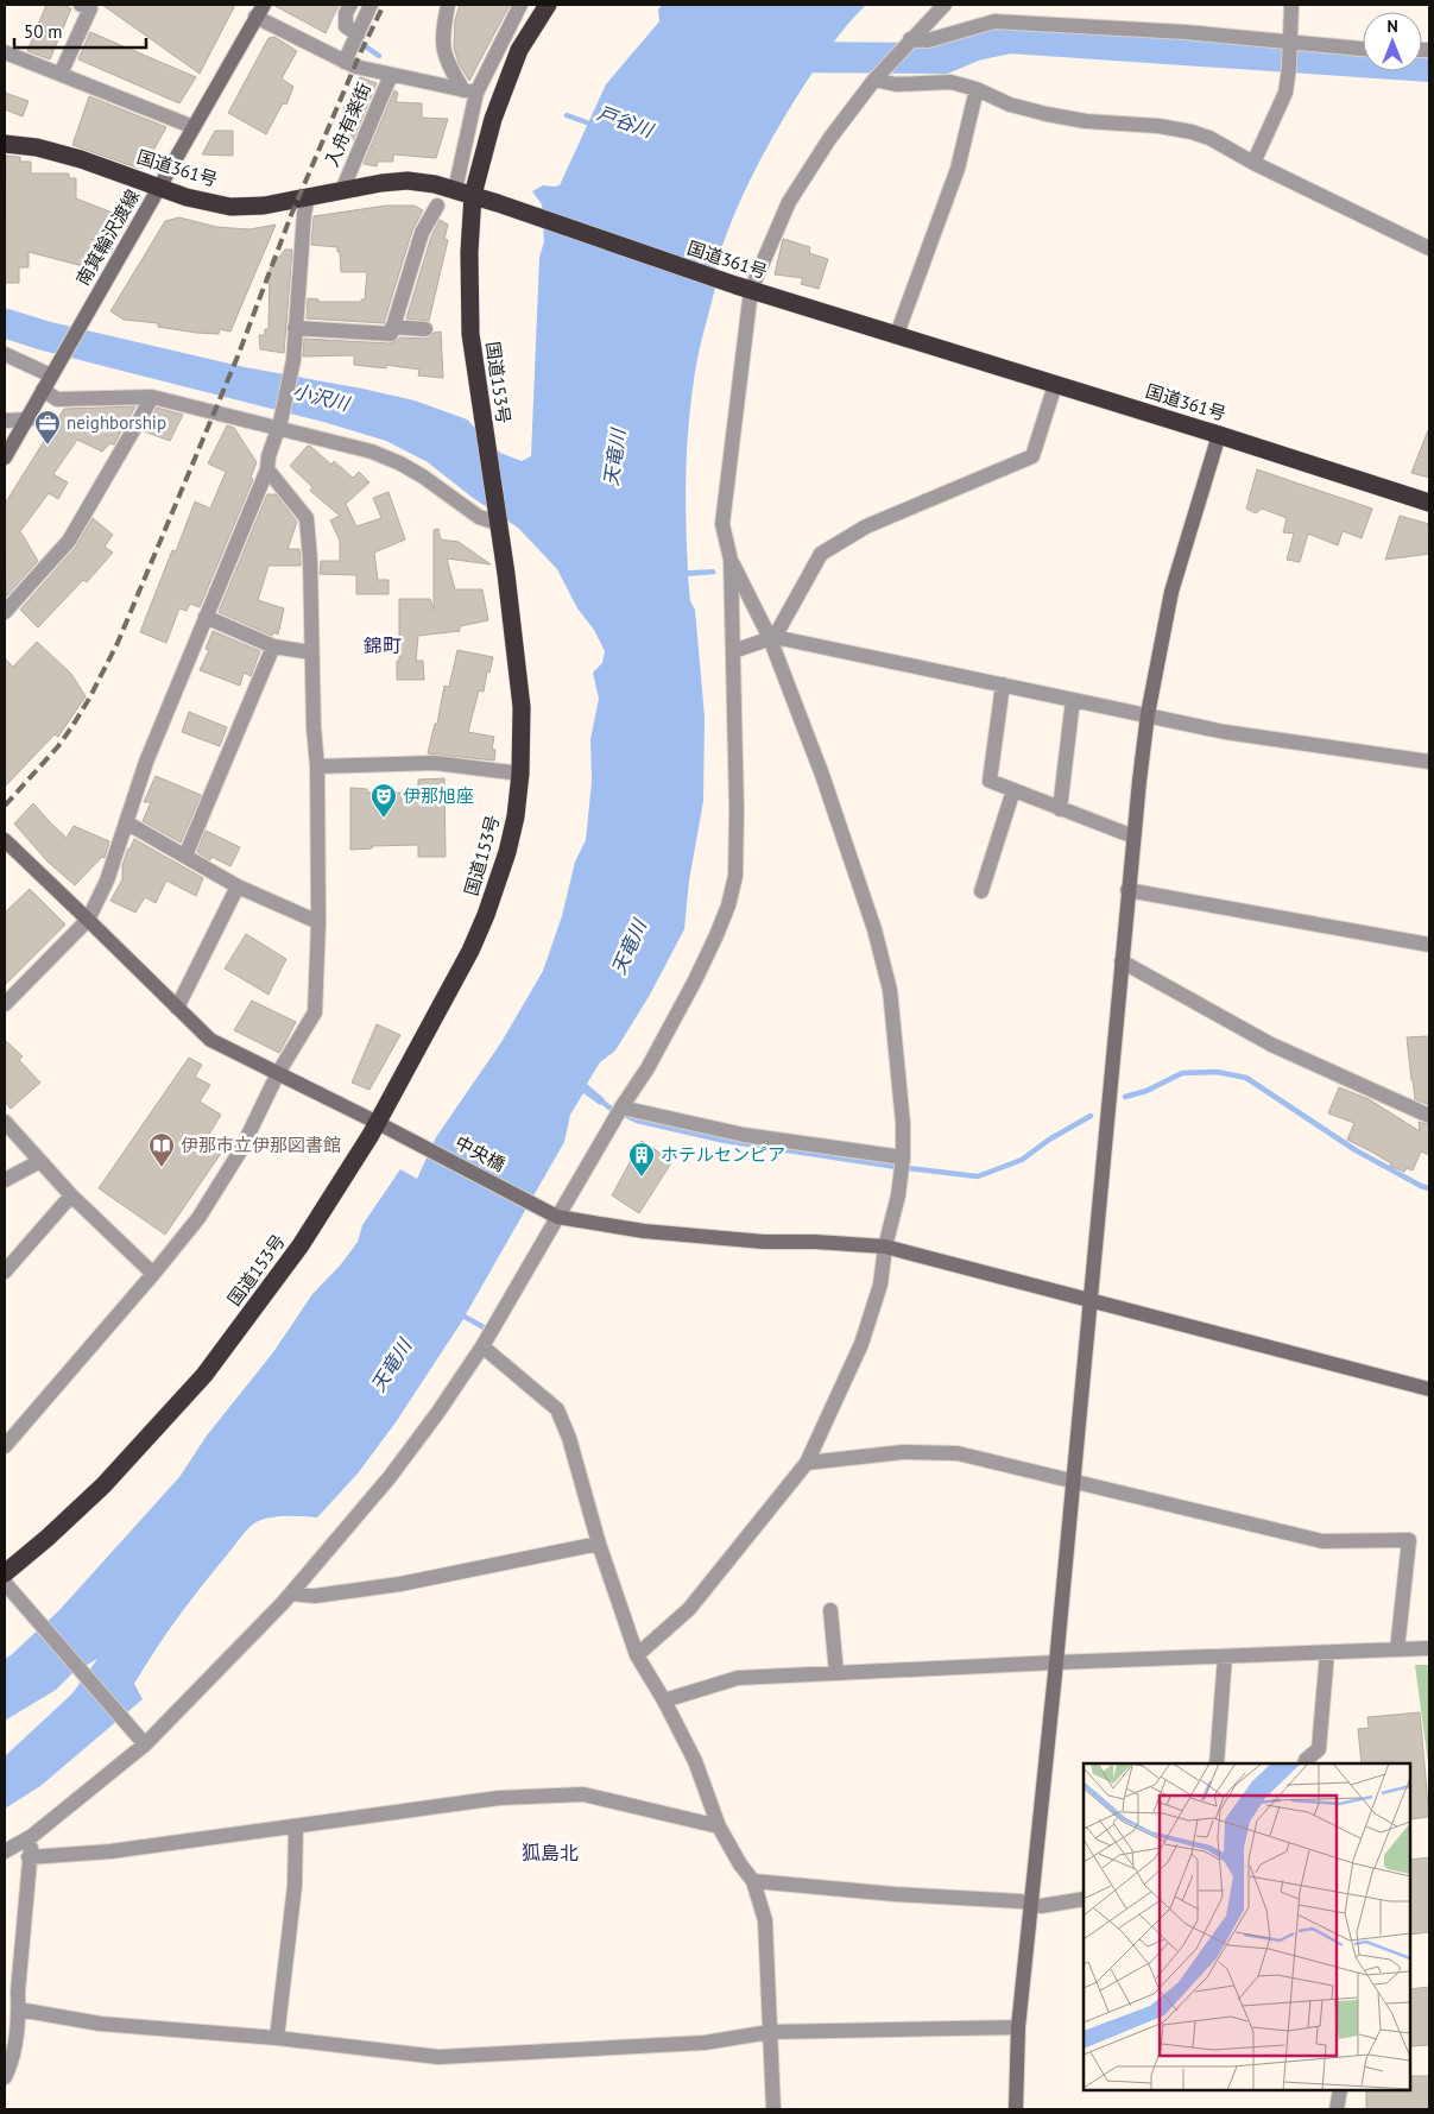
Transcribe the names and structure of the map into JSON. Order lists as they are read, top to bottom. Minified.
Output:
{"streets":{"highway":["国道361号","国道153号"],"street":["入舟有楽街","南箕輪沢渡線","中央橋"]},"crossings":[["入舟有楽街","国道361号"],["国道361号","南箕輪沢渡線"],["国道361号","国道153号"],["国道153号","中央橋"]],"districts":["錦町","狐島北"],"water":["戸谷川","小沢川","天竜川"],"places":{"office":["neighborship"],"theatre":["伊那旭座"],"library":["伊那市立伊那図書館"],"building":["ホテルセンピア"]},"scale_bar":"50 m","north":"top"}
